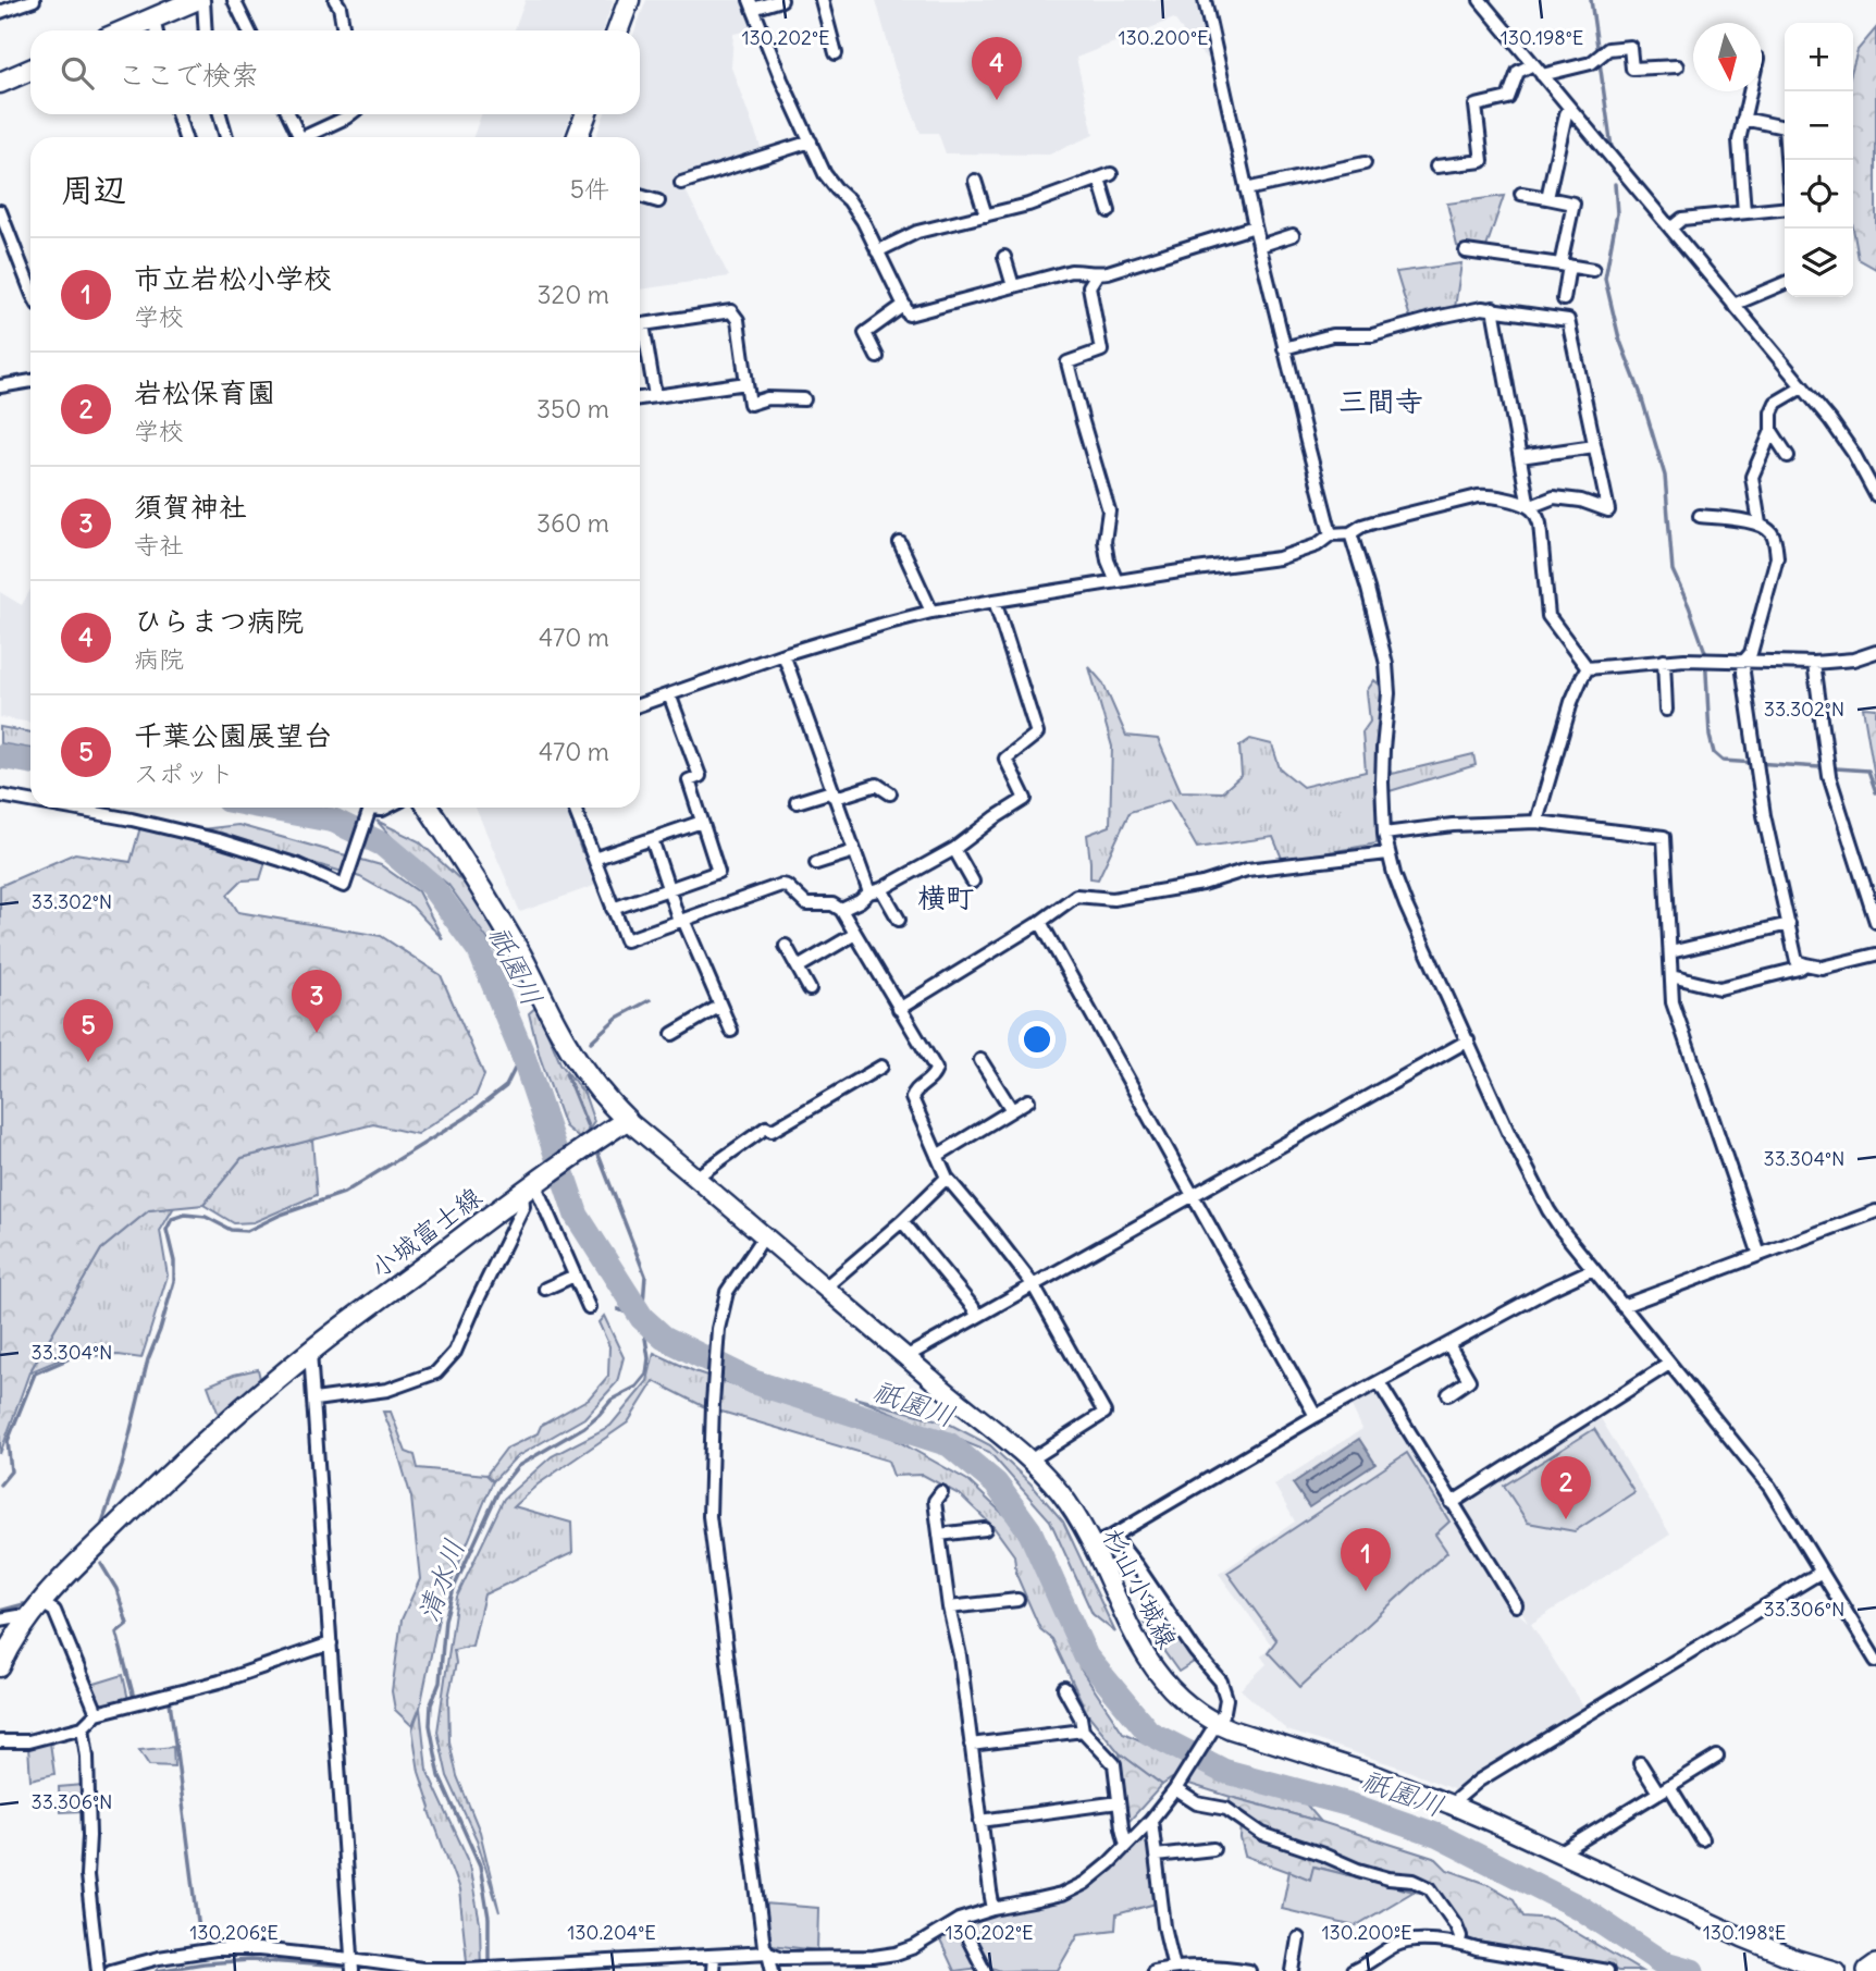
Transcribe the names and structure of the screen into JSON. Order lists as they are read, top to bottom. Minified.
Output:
{"streets":{"main road":["小城富士線","杉山小城線"]},"crossings":[["小城富士線","杉山小城線"]],"districts":["三間寺","横町"],"water":["祇園川","清水川"],"north":"bottom","page":{"map_buttons":["+","−"],"search":"ここで検索","pins":["4","3","5","2","1"],"heading":["周辺","5件"],"list":[{"mark":"1","name":"市立岩松小学校","note":"学校","value":"320 m"},{"mark":"2","name":"岩松保育園","note":"学校","value":"350 m"},{"mark":"3","name":"須賀神社","note":"寺社","value":"360 m"},{"mark":"4","name":"ひらまつ病院","note":"病院","value":"470 m"},{"mark":"5","name":"千葉公園展望台","note":"スポット","value":"470 m"}]},"coordinates":["130.202°E","130.200°E","130.198°E","33.302°N","33.304°N","33.306°N","130.206°E","130.204°E"]}
